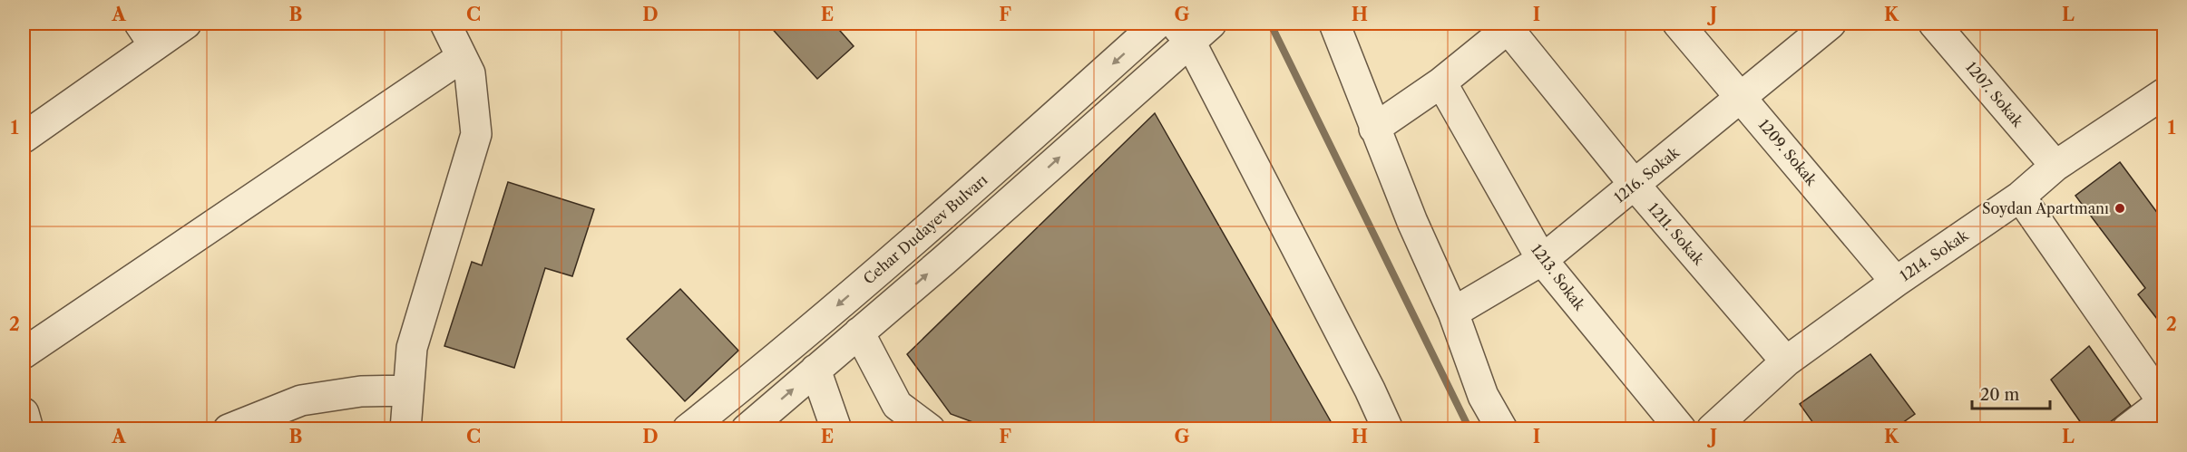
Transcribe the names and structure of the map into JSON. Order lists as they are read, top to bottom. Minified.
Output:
{"streets":{"street":["1207. Sokak","1209. Sokak","1216. Sokak","Cehar Dudayev Bulvarı","1211. Sokak","1214. Sokak","1213. Sokak"]},"crossings":[["1207. Sokak","1214. Sokak"],["1209. Sokak","1216. Sokak"],["1209. Sokak","1214. Sokak"],["1216. Sokak","1211. Sokak"],["1216. Sokak","1213. Sokak"],["1211. Sokak","1214. Sokak"]],"places":["Soydan Apartmanı"],"scale_bar":"20 m","grid":{"columns":["A","B","C","D","E","F","G","H","I","J","K","L"],"rows":["1","2"]}}
